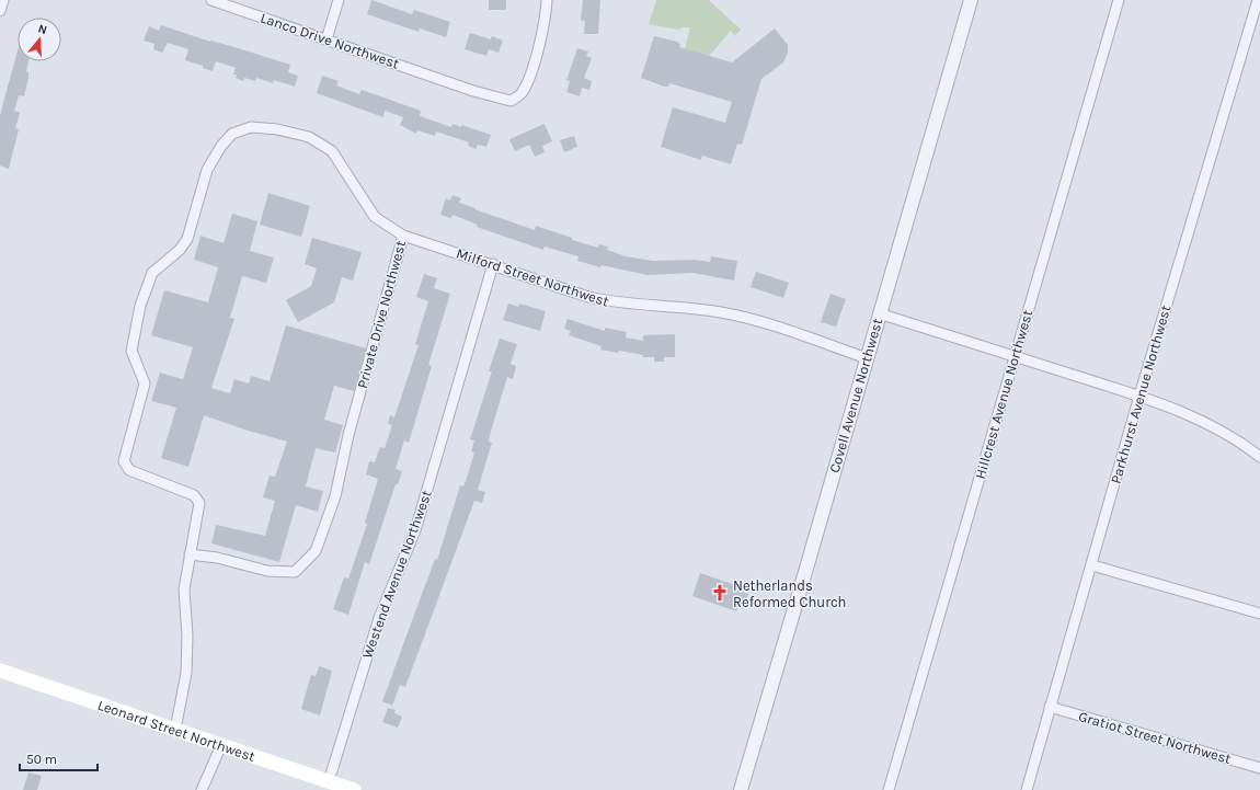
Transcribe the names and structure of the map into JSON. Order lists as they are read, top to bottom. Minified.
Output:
{"streets":{"main road":["Leonard Street Northwest"],"street":["Lanco Drive Northwest","Milford Street Northwest","Private Drive Northwest","Hillcrest Avenue Northwest","Parkhurst Avenue Northwest","Covell Avenue Northwest","Westend Avenue Northwest","Gratiot Street Northwest"]},"crossings":[["Milford Street Northwest","Private Drive Northwest"],["Milford Street Northwest","Covell Avenue Northwest"],["Milford Street Northwest","Westend Avenue Northwest"],["Private Drive Northwest","Leonard Street Northwest"],["Parkhurst Avenue Northwest","Gratiot Street Northwest"],["Westend Avenue Northwest","Leonard Street Northwest"]],"places":{"church":["Netherlands Reformed Church"]},"scale_bar":"50 m","north":"top"}
